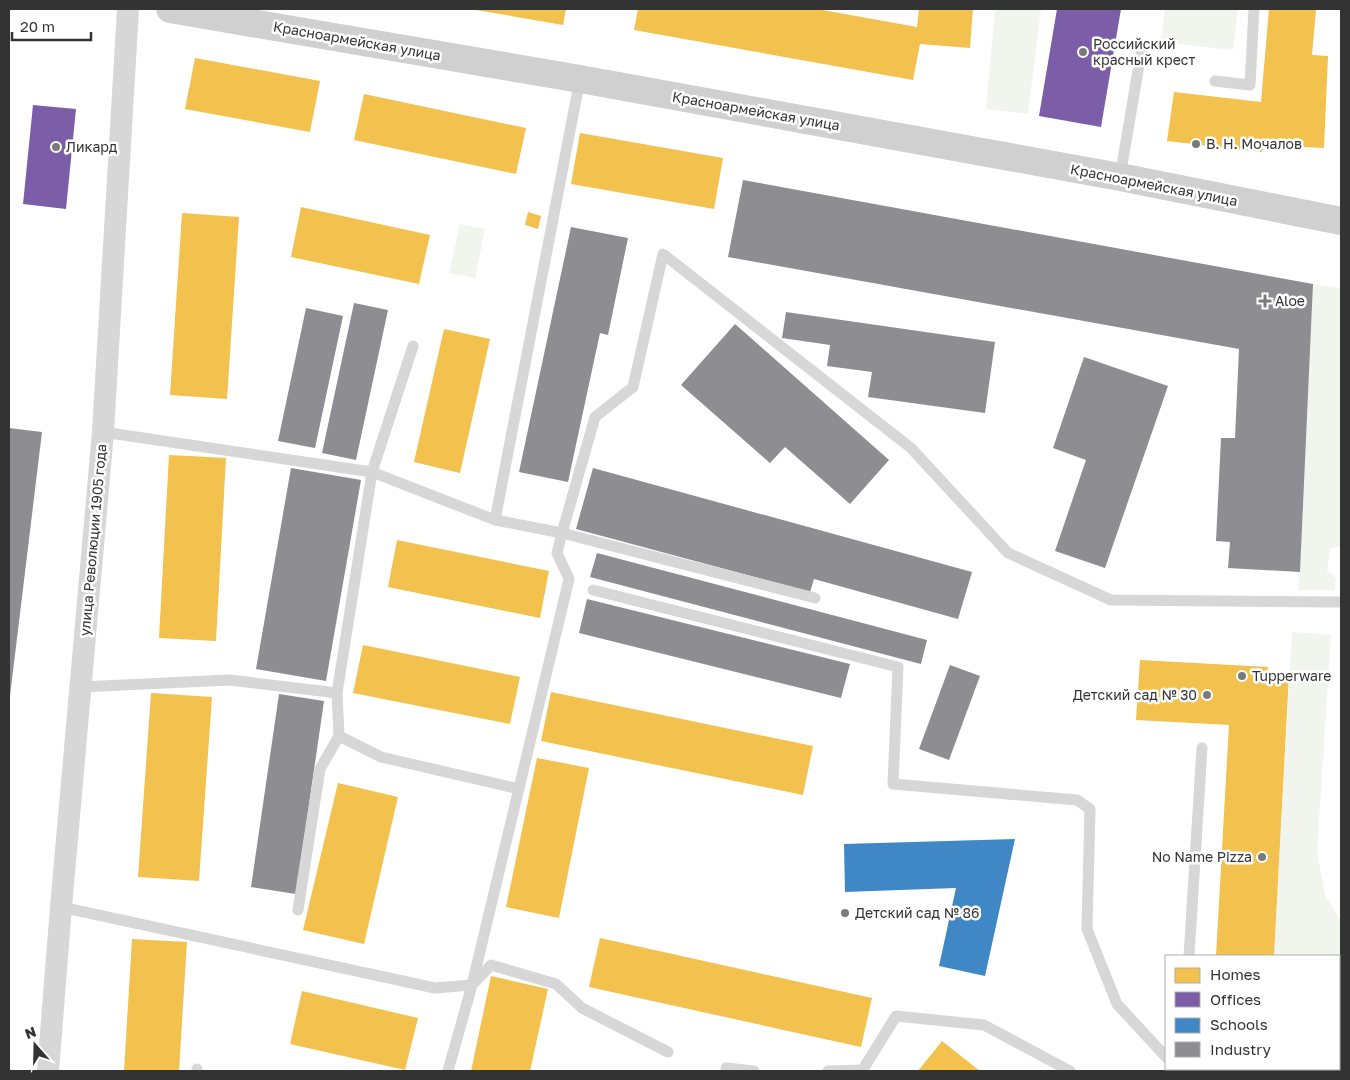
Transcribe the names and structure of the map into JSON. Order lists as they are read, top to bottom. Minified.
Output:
{"streets":{"street":["Красноармейская улица","улица Революции 1905 года"]},"places":{"other":["Российский красный крест","В. Н. Мочалов","Ликард","Tupperware","Детский сад № 30","No Name Pizza","Детский сад № 86"],"health":["Aloe"]},"legend":["Homes","Offices","Schools","Industry"],"scale_bar":"20 m","north":"top"}
